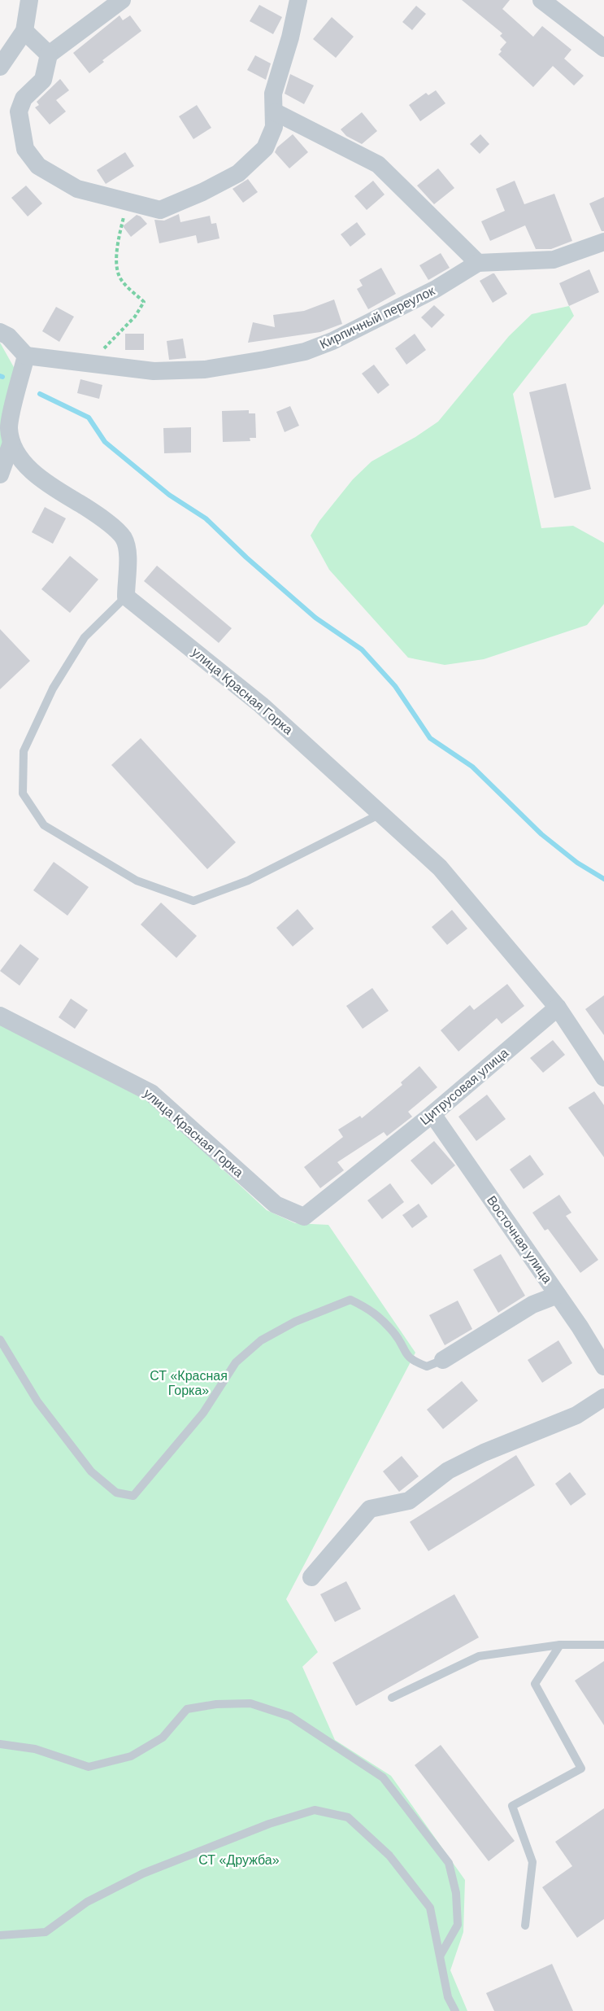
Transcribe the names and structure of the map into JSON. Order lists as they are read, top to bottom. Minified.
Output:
{"streets":{"street":["Кирпичный переулок","улица Красная Горка","Цитрусовая улица","Восточная улица"]},"crossings":[["улица Красная Горка","Цитрусовая улица"],["Цитрусовая улица","Восточная улица"]],"parks":["СТ «Красная Горка»","СТ «Дружба»"]}
